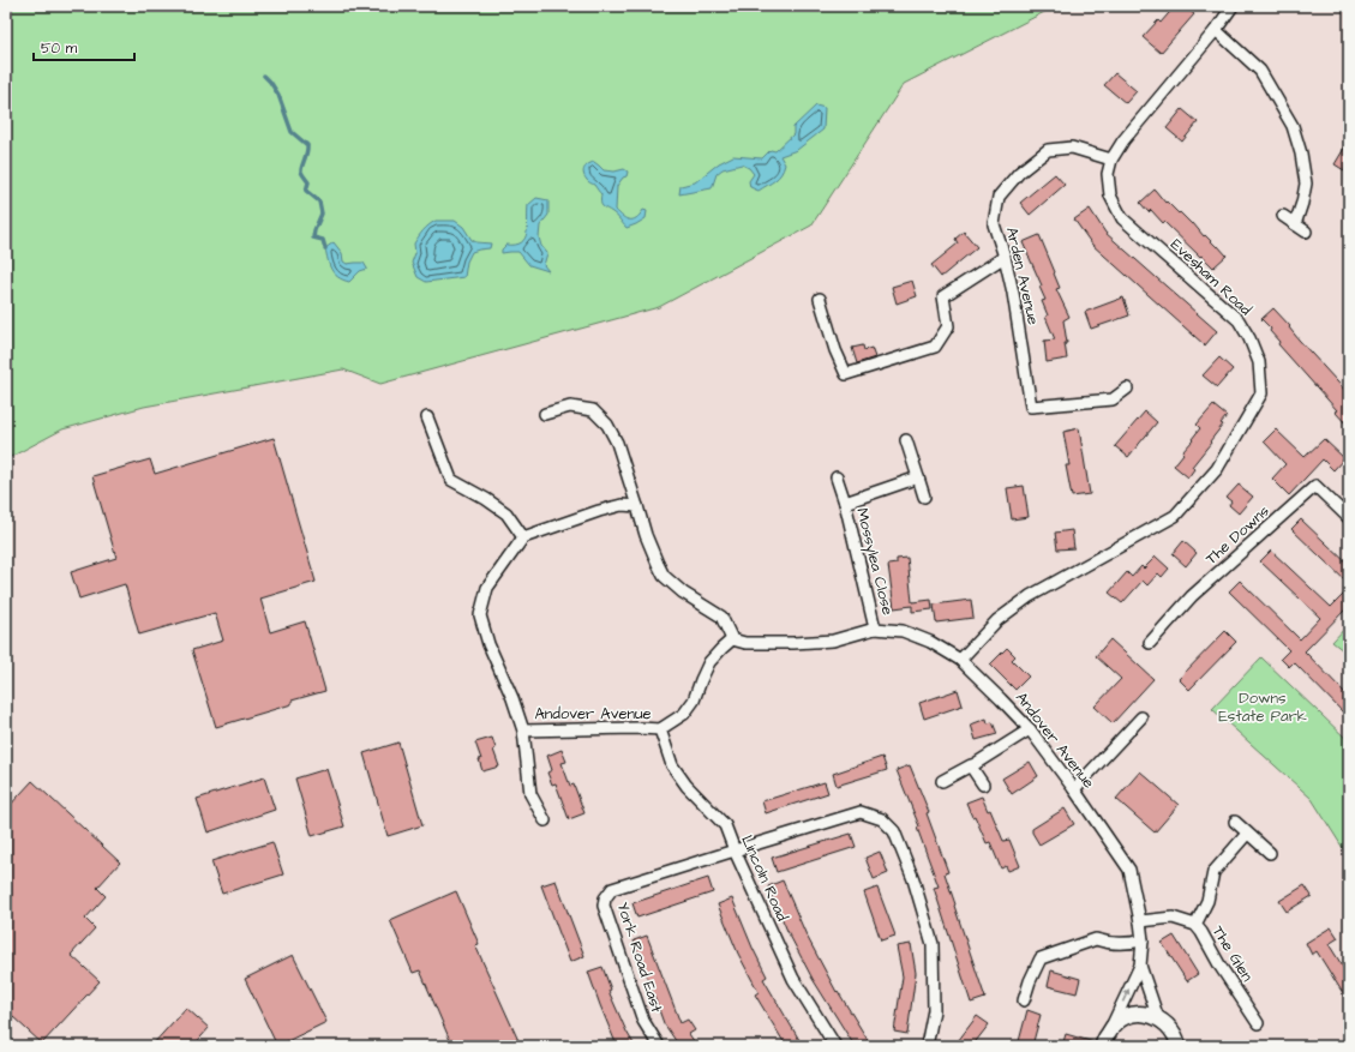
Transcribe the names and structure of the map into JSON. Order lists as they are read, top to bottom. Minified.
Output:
{"streets":{"street":["Arden Avenue","Evesham Road","The Downs","Mossylea Close","Andover Avenue","Lincoln Road","The Glen","York Road East"]},"crossings":[["Arden Avenue","Evesham Road"],["Evesham Road","Andover Avenue"],["Mossylea Close","Andover Avenue"],["Andover Avenue","Lincoln Road"],["Andover Avenue","The Glen"],["Lincoln Road","York Road East"]],"parks":["Downs Estate Park"],"scale_bar":"50 m"}
